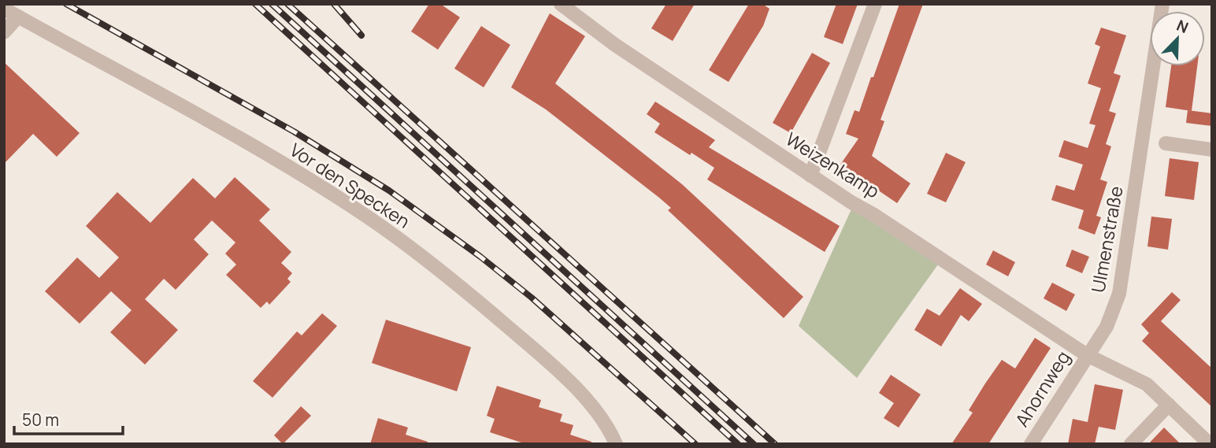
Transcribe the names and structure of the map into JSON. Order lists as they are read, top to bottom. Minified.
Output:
{"streets":{"street":["Weizenkamp","Vor den Specken","Ulmenstraße","Ahornweg"]},"crossings":[["Weizenkamp","Ulmenstraße"],["Weizenkamp","Ahornweg"],["Ulmenstraße","Ahornweg"]],"scale_bar":"50 m","north":"top right"}
